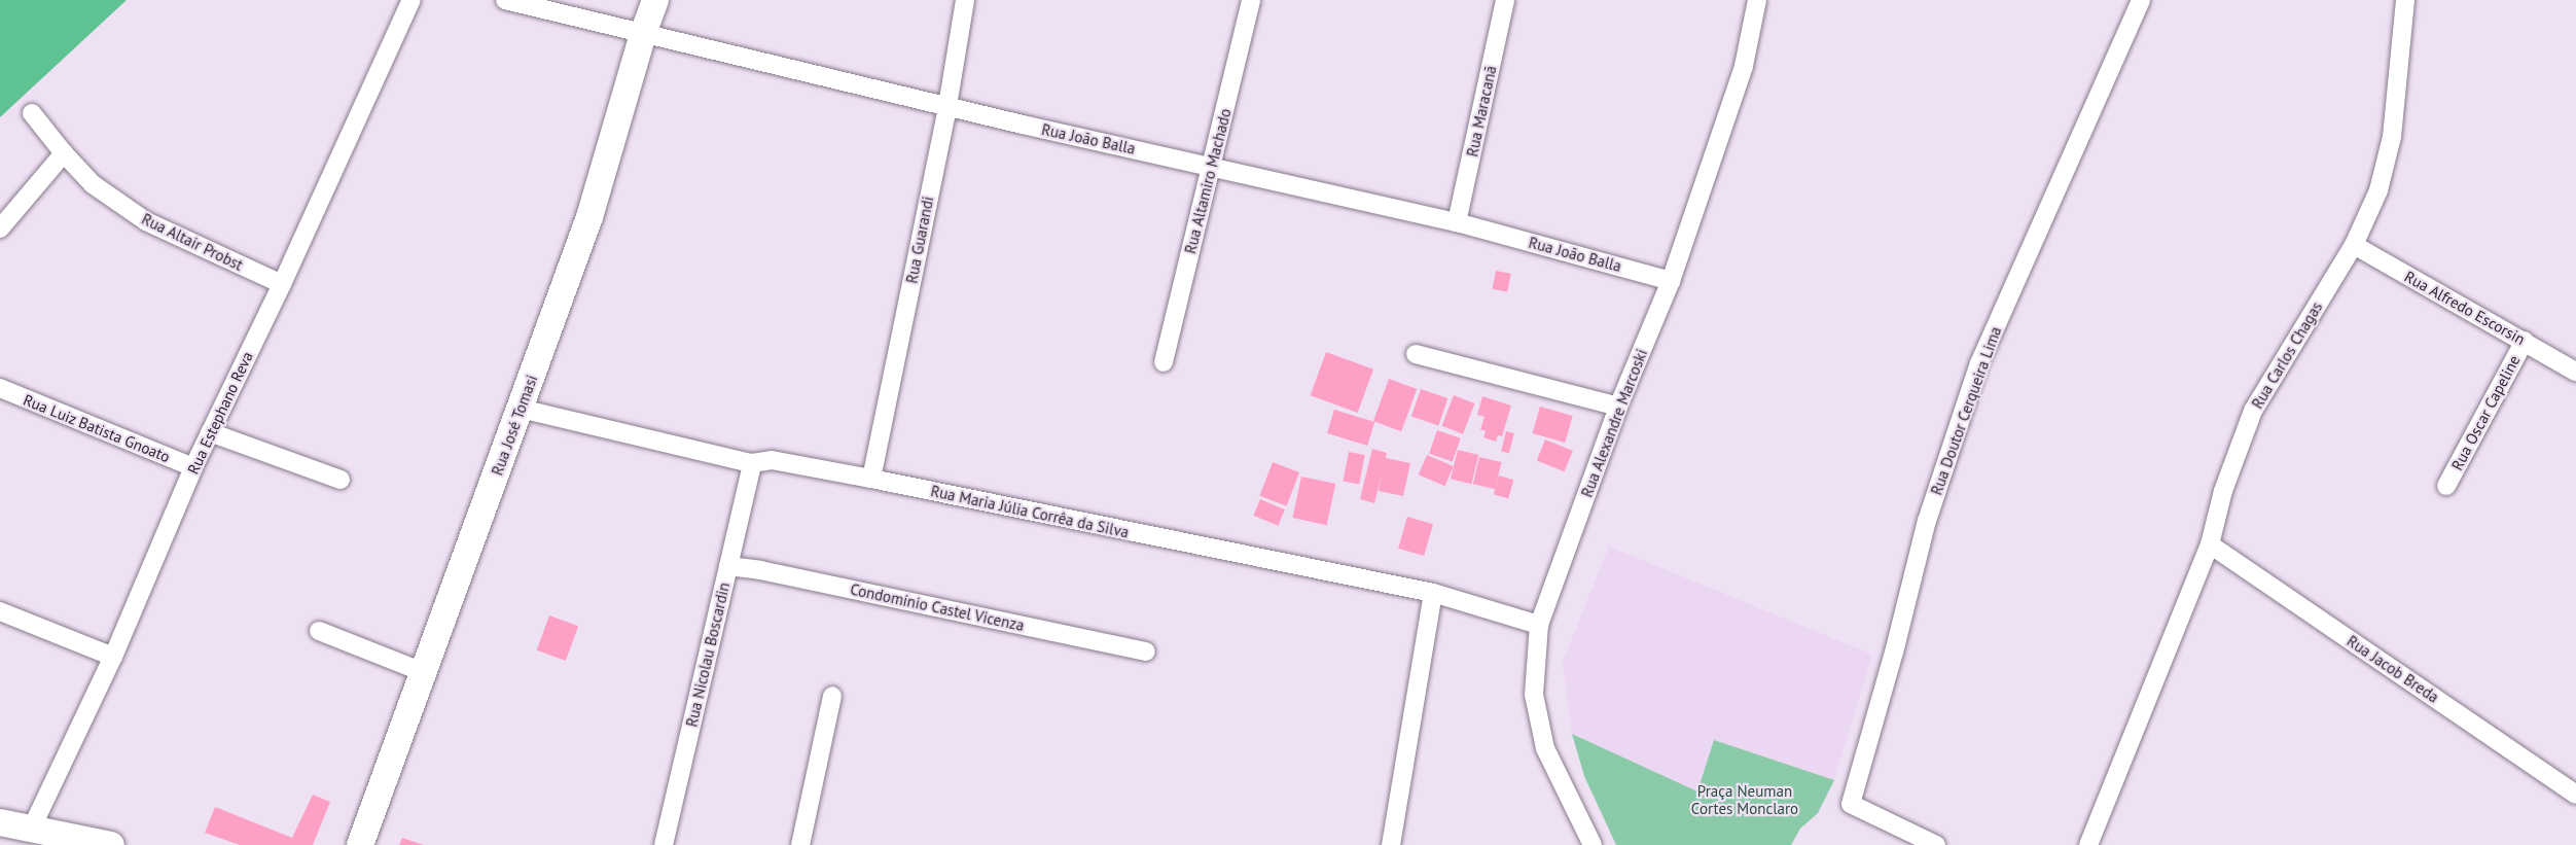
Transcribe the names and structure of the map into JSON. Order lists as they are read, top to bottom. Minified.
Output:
{"streets":{"street":["Rua Maracanã","Rua João Balla","Rua Altamiro Machado","Rua Guarandi","Rua Altair Probst","Rua Alfredo Escorsin","Rua Carlos Chagas","Rua Doutor Cerqueira Lima","Rua Estephano Reva","Rua Oscar Capeline","Rua Alexandre Marcoski","Rua José Tomasi","Rua Luiz Batista Gnoato","Rua Maria Júlia Corrêa da Silva","Condomínio Castel Vicenza","Rua Nicolau Boscardin","Rua Jacob Breda"]},"crossings":[["Rua Maracanã","Rua João Balla"],["Rua João Balla","Rua Altamiro Machado"],["Rua João Balla","Rua Guarandi"],["Rua João Balla","Rua Alexandre Marcoski"],["Rua João Balla","Rua José Tomasi"],["Rua Guarandi","Rua Maria Júlia Corrêa da Silva"],["Rua Altair Probst","Rua Estephano Reva"],["Rua Alfredo Escorsin","Rua Carlos Chagas"],["Rua Alfredo Escorsin","Rua Oscar Capeline"],["Rua Carlos Chagas","Rua Jacob Breda"],["Rua Estephano Reva","Rua Luiz Batista Gnoato"],["Rua Alexandre Marcoski","Rua Maria Júlia Corrêa da Silva"],["Rua José Tomasi","Rua Maria Júlia Corrêa da Silva"],["Rua Maria Júlia Corrêa da Silva","Rua Nicolau Boscardin"],["Condomínio Castel Vicenza","Rua Nicolau Boscardin"]],"parks":["Praça Neuman Cortes Monclaro"]}
